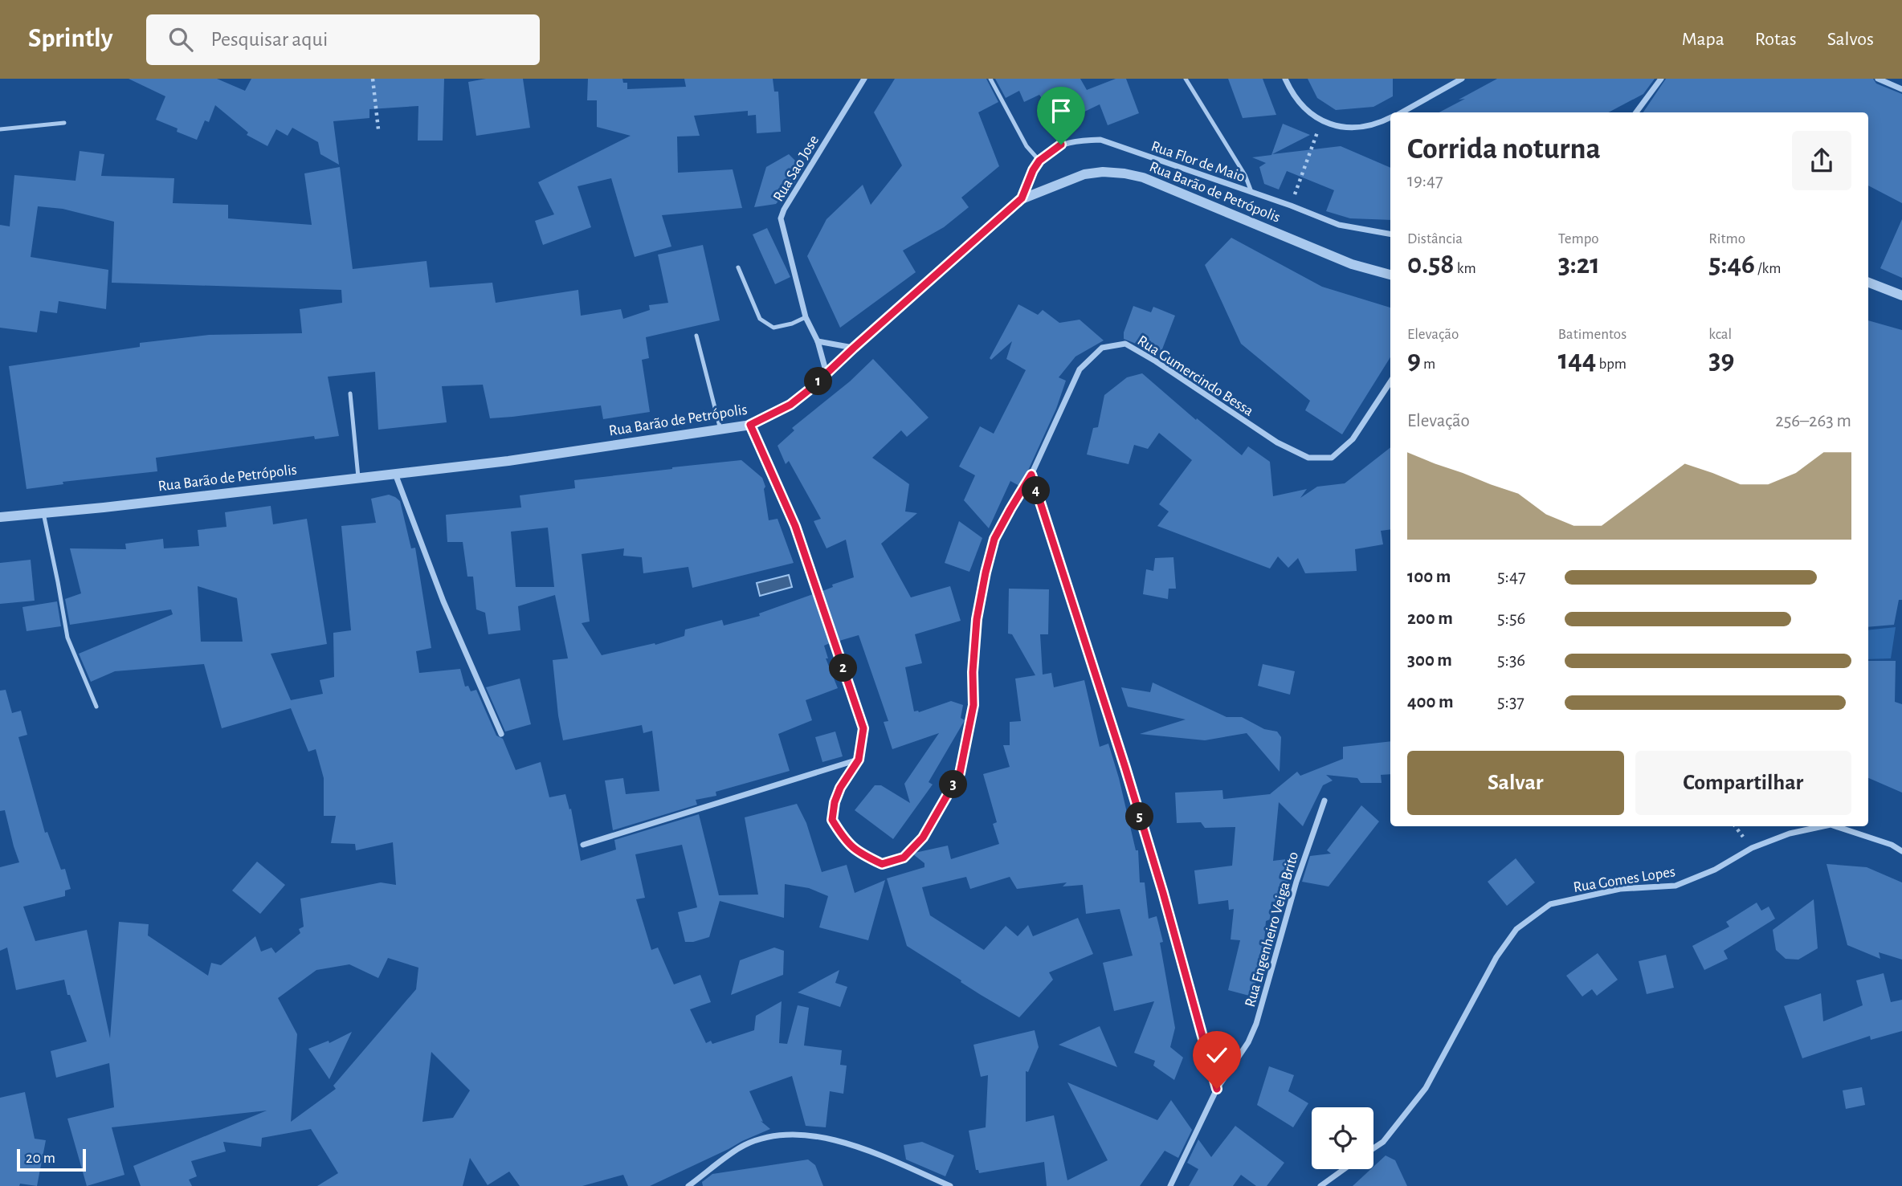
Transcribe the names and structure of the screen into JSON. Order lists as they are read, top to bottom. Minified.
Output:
{"streets":{"street":["Rua Flor de Maio","Rua Sao Jose","Rua Barão de Petrópolis","Rua Gumercindo Bessa","Rua Gomes Lopes","Rua Engenheiro Veiga Brito"]},"crossings":[["Rua Flor de Maio","Rua Barão de Petrópolis"],["Rua Sao Jose","Rua Barão de Petrópolis"],["Rua Barão de Petrópolis","Rua Gumercindo Bessa"]],"scale_bar":"20 m","page":{"header":"Sprintly","search":"Pesquisar aqui","nav":["Mapa","Rotas","Salvos"],"heading":["Corrida noturna","19:47"],"stats":[["Distância","0.58 km"],["Tempo","3:21"],["Ritmo","5:46 /km"],["Elevação","9 m"],["Batimentos","144 bpm"],["kcal","39"]],"pins":["1","4","2","3","5"],"chart":["Elevação","256–263 m"],"list":[{"name":"100 m","note":"5:47"},{"name":"200 m","note":"5:56"},{"name":"300 m","note":"5:36"},{"name":"400 m","note":"5:37"}],"buttons":["Salvar","Compartilhar"],"scale":"20 m"}}
